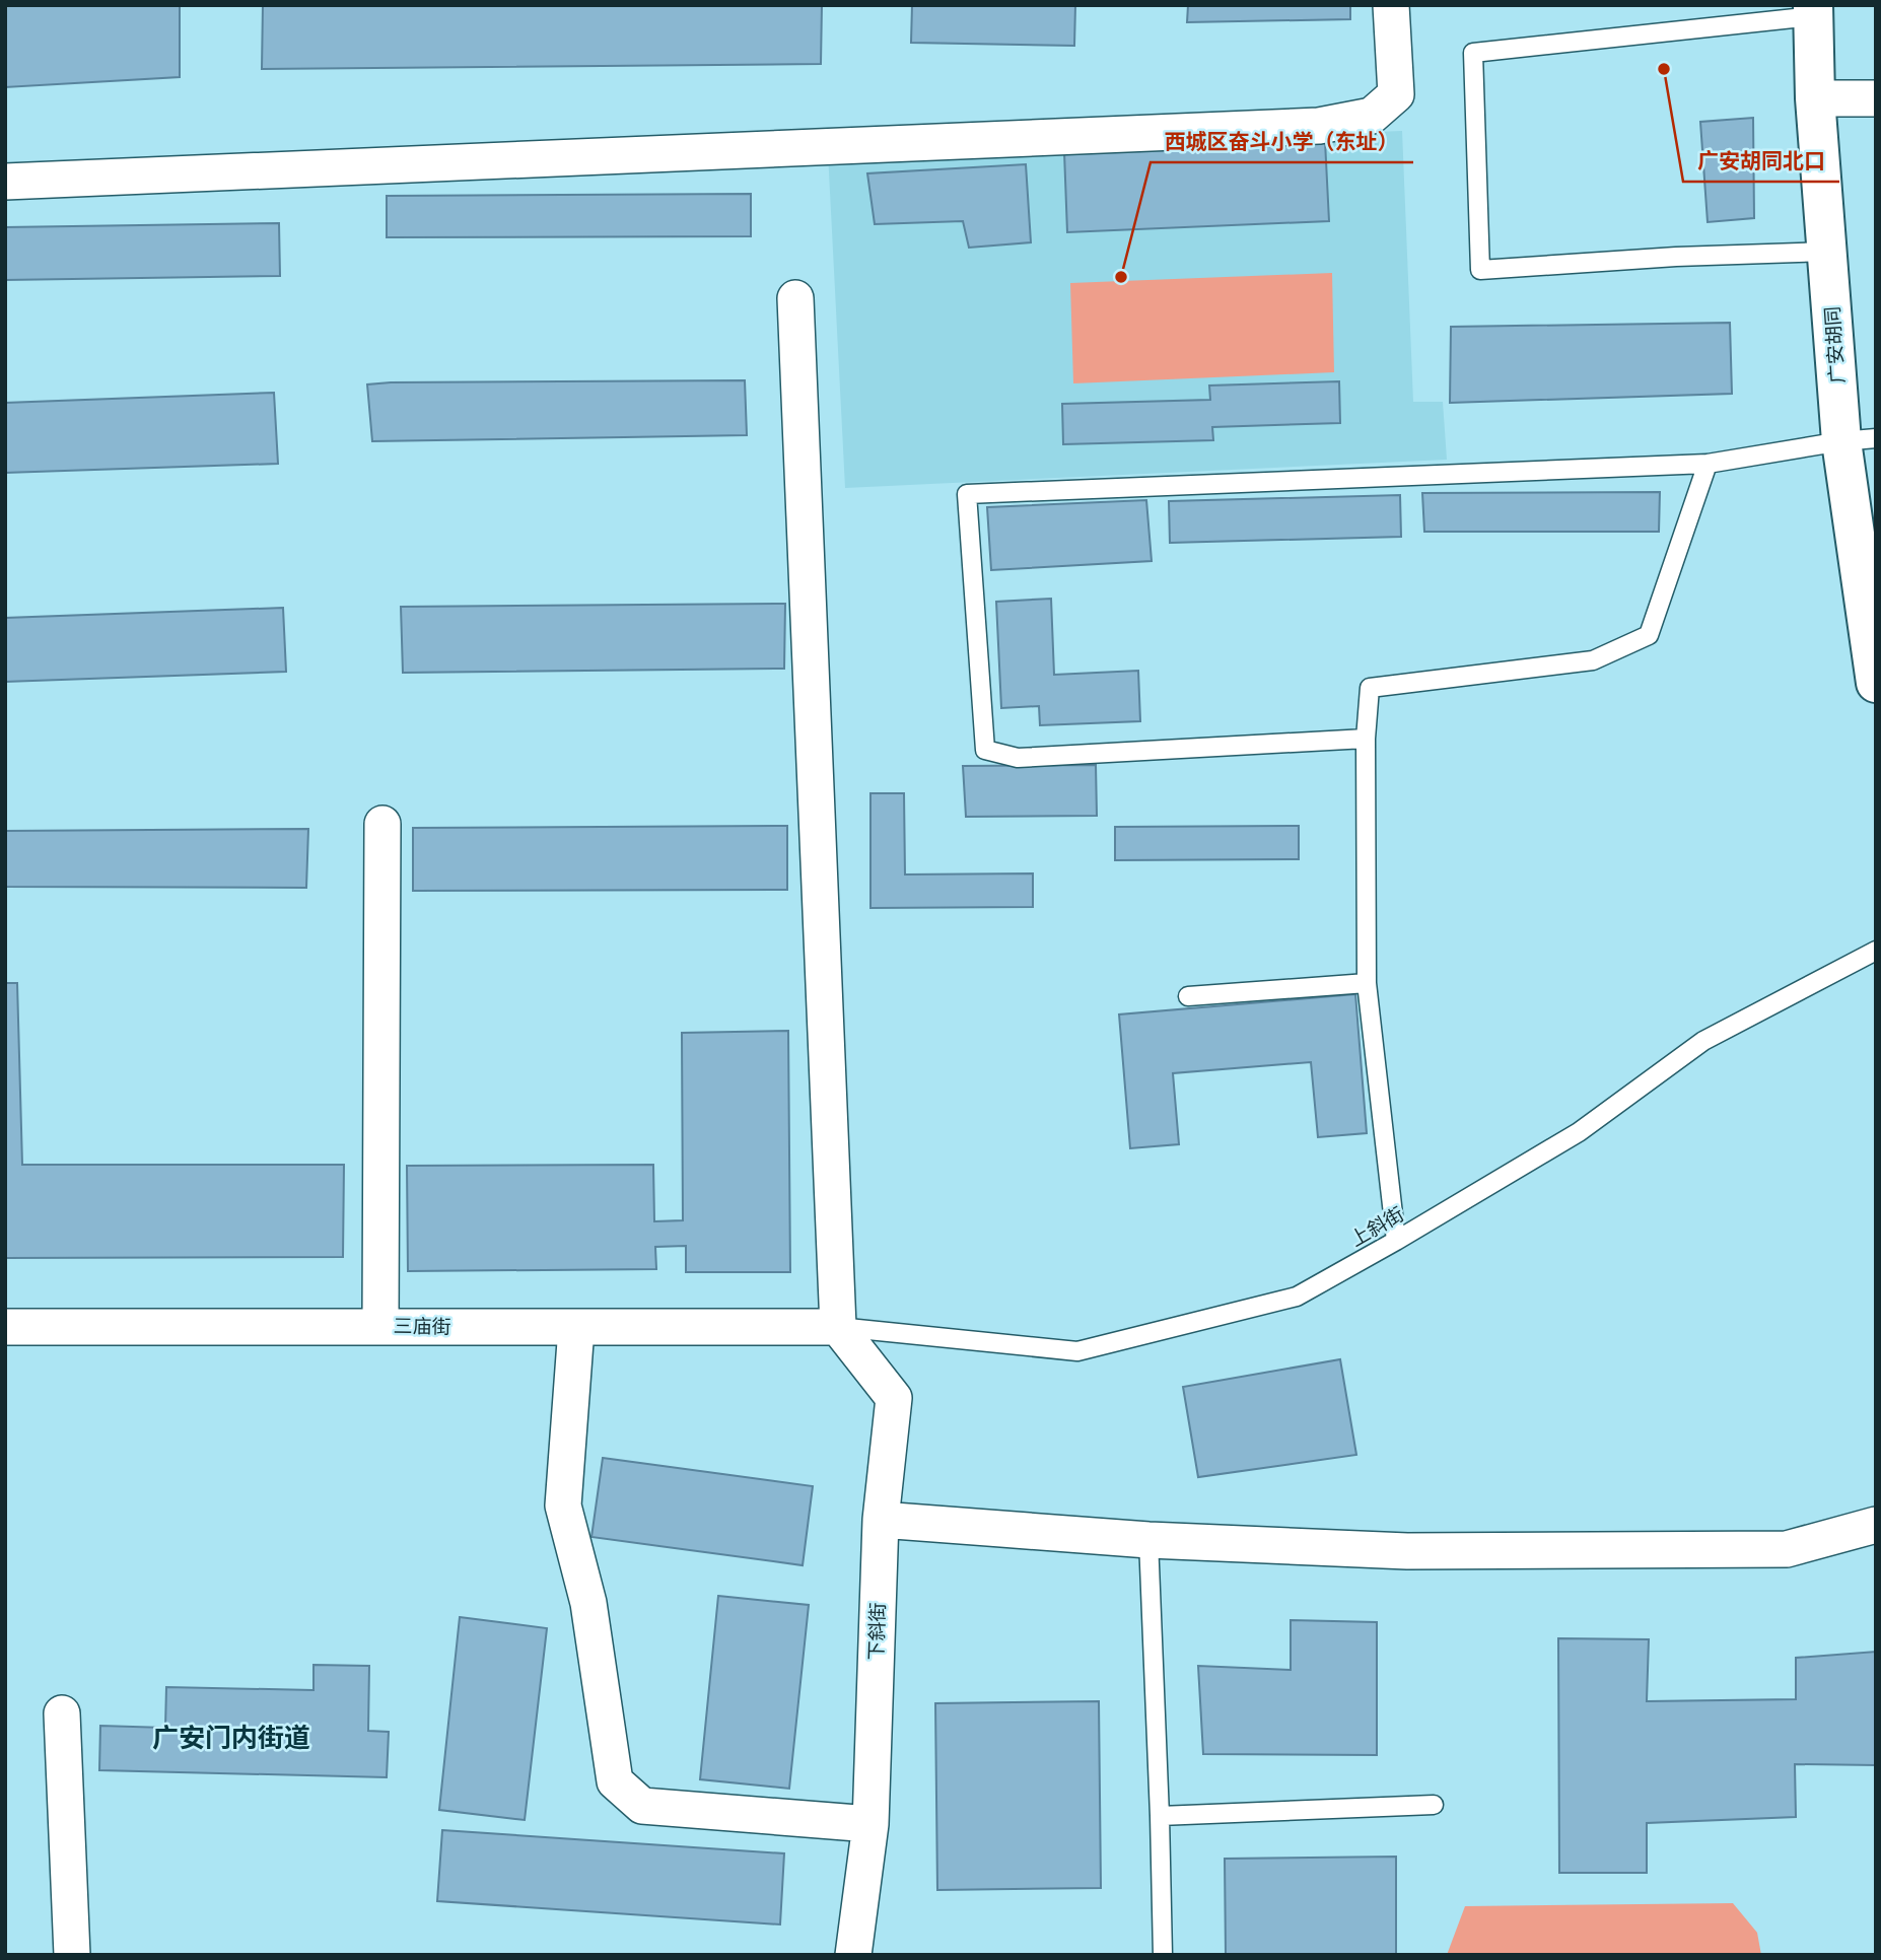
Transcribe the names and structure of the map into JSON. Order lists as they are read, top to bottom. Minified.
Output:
{"streets":{"street":["广安胡同","三庙街","下斜街"],"lane":["上斜街"]},"crossings":[["上斜街","三庙街"],["上斜街","下斜街"],["三庙街","下斜街"]],"districts":["广安门内街道"],"places":["广安胡同北口","西城区奋斗小学（东址）"]}
